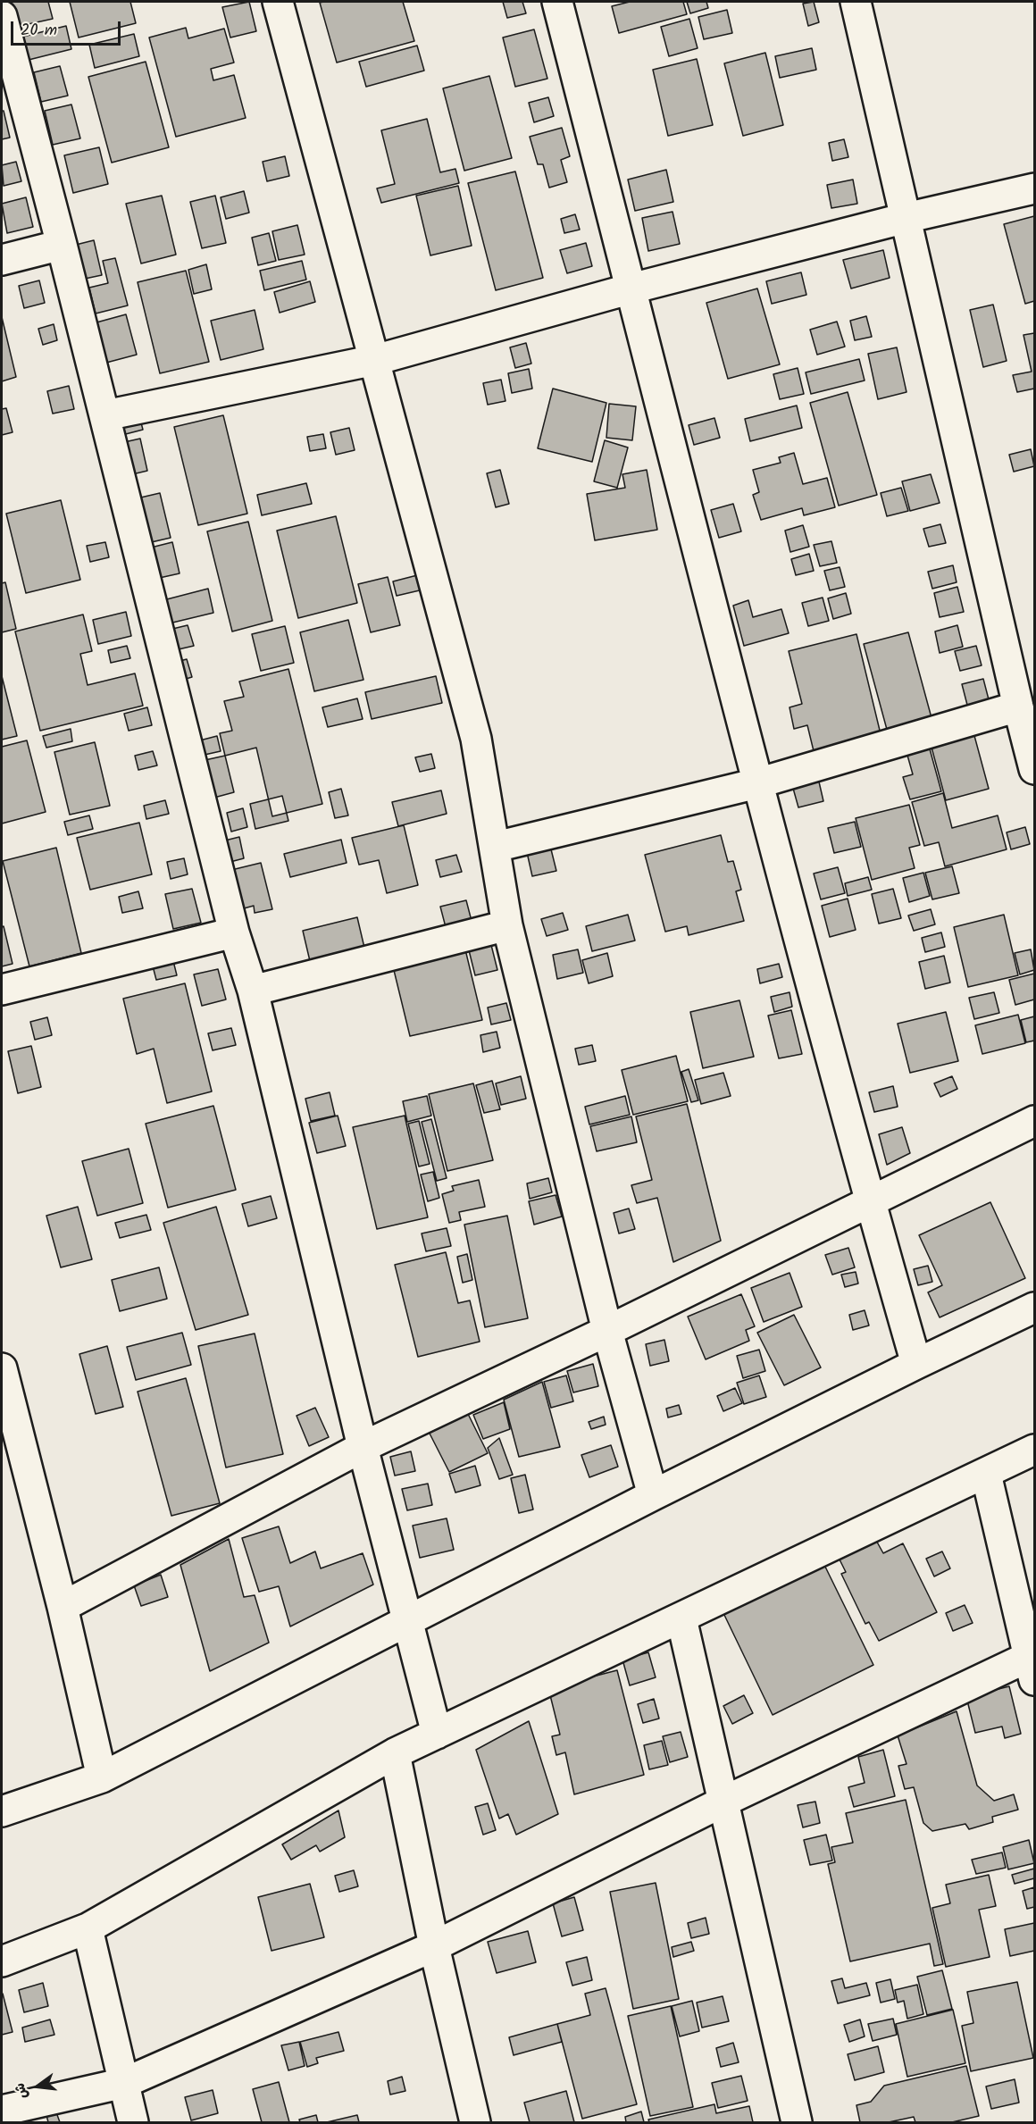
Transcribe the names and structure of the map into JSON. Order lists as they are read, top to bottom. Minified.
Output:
{"scale_bar":"20 m","north":"left"}
